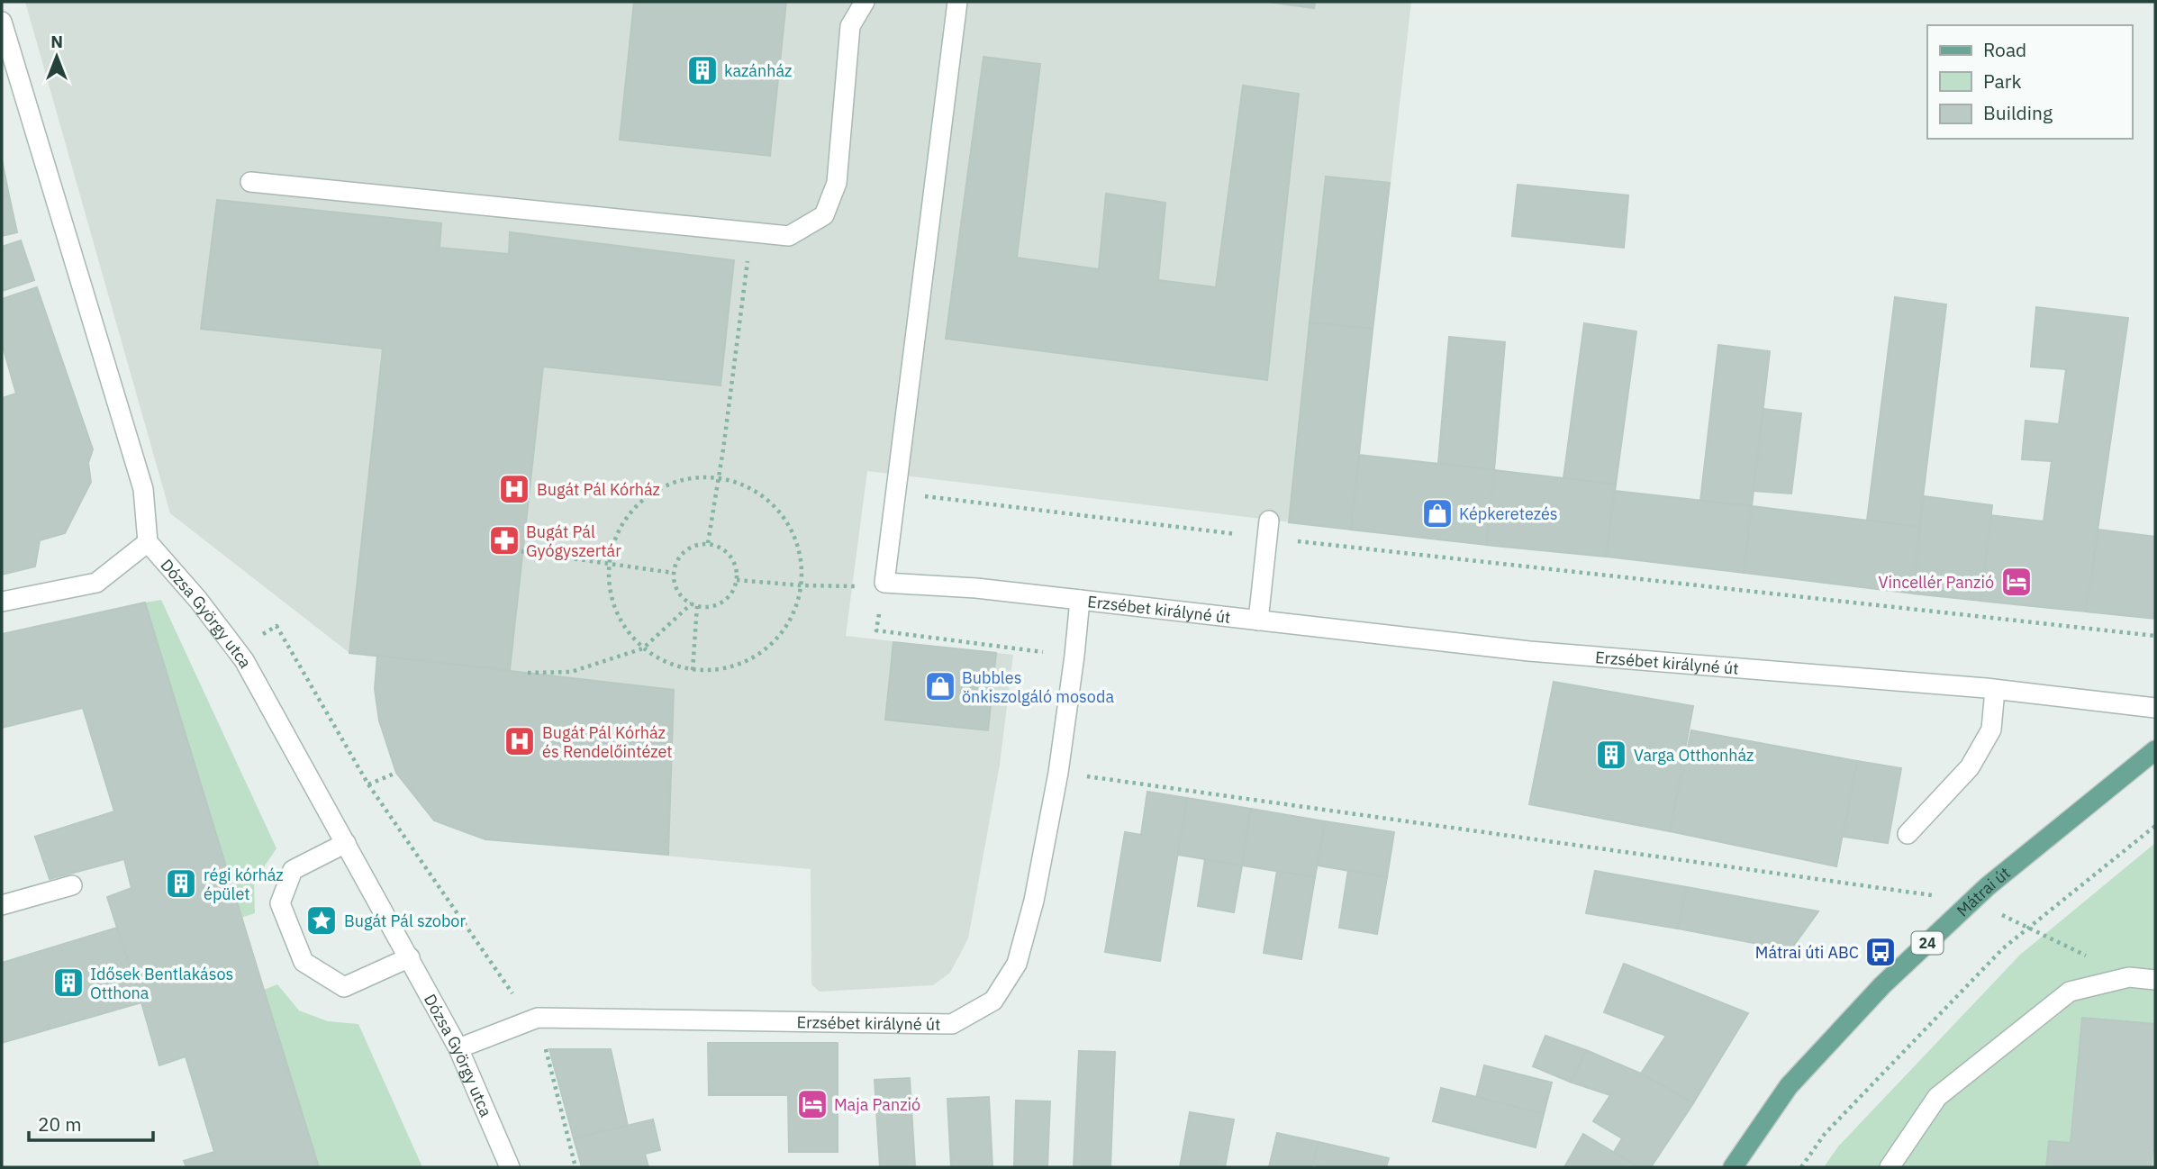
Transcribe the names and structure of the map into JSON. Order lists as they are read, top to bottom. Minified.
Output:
{"streets":{"main road":["Mátrai út","24"],"street":["Erzsébet királyné út","Dózsa György utca"]},"crossings":[["Erzsébet királyné út","Dózsa György utca"]],"places":{"building":["kazánház","Varga Otthonház","régi kórház épület","Idősek Bentlakásos Otthona"],"hospital":["Bugát Pál Kórház","Bugát Pál Kórház és Rendelőintézet"],"shop":["Képkeretezés","Bubbles önkiszolgáló mosoda"],"pharmacy":["Bugát Pál Gyógyszertár"],"hotel":["Vincellér Panzió","Maja Panzió"],"place":["Bugát Pál szobor"],"bus stop":["Mátrai úti ABC"]},"legend":["Road","Park","Building"],"scale_bar":"20 m","north":"top"}
